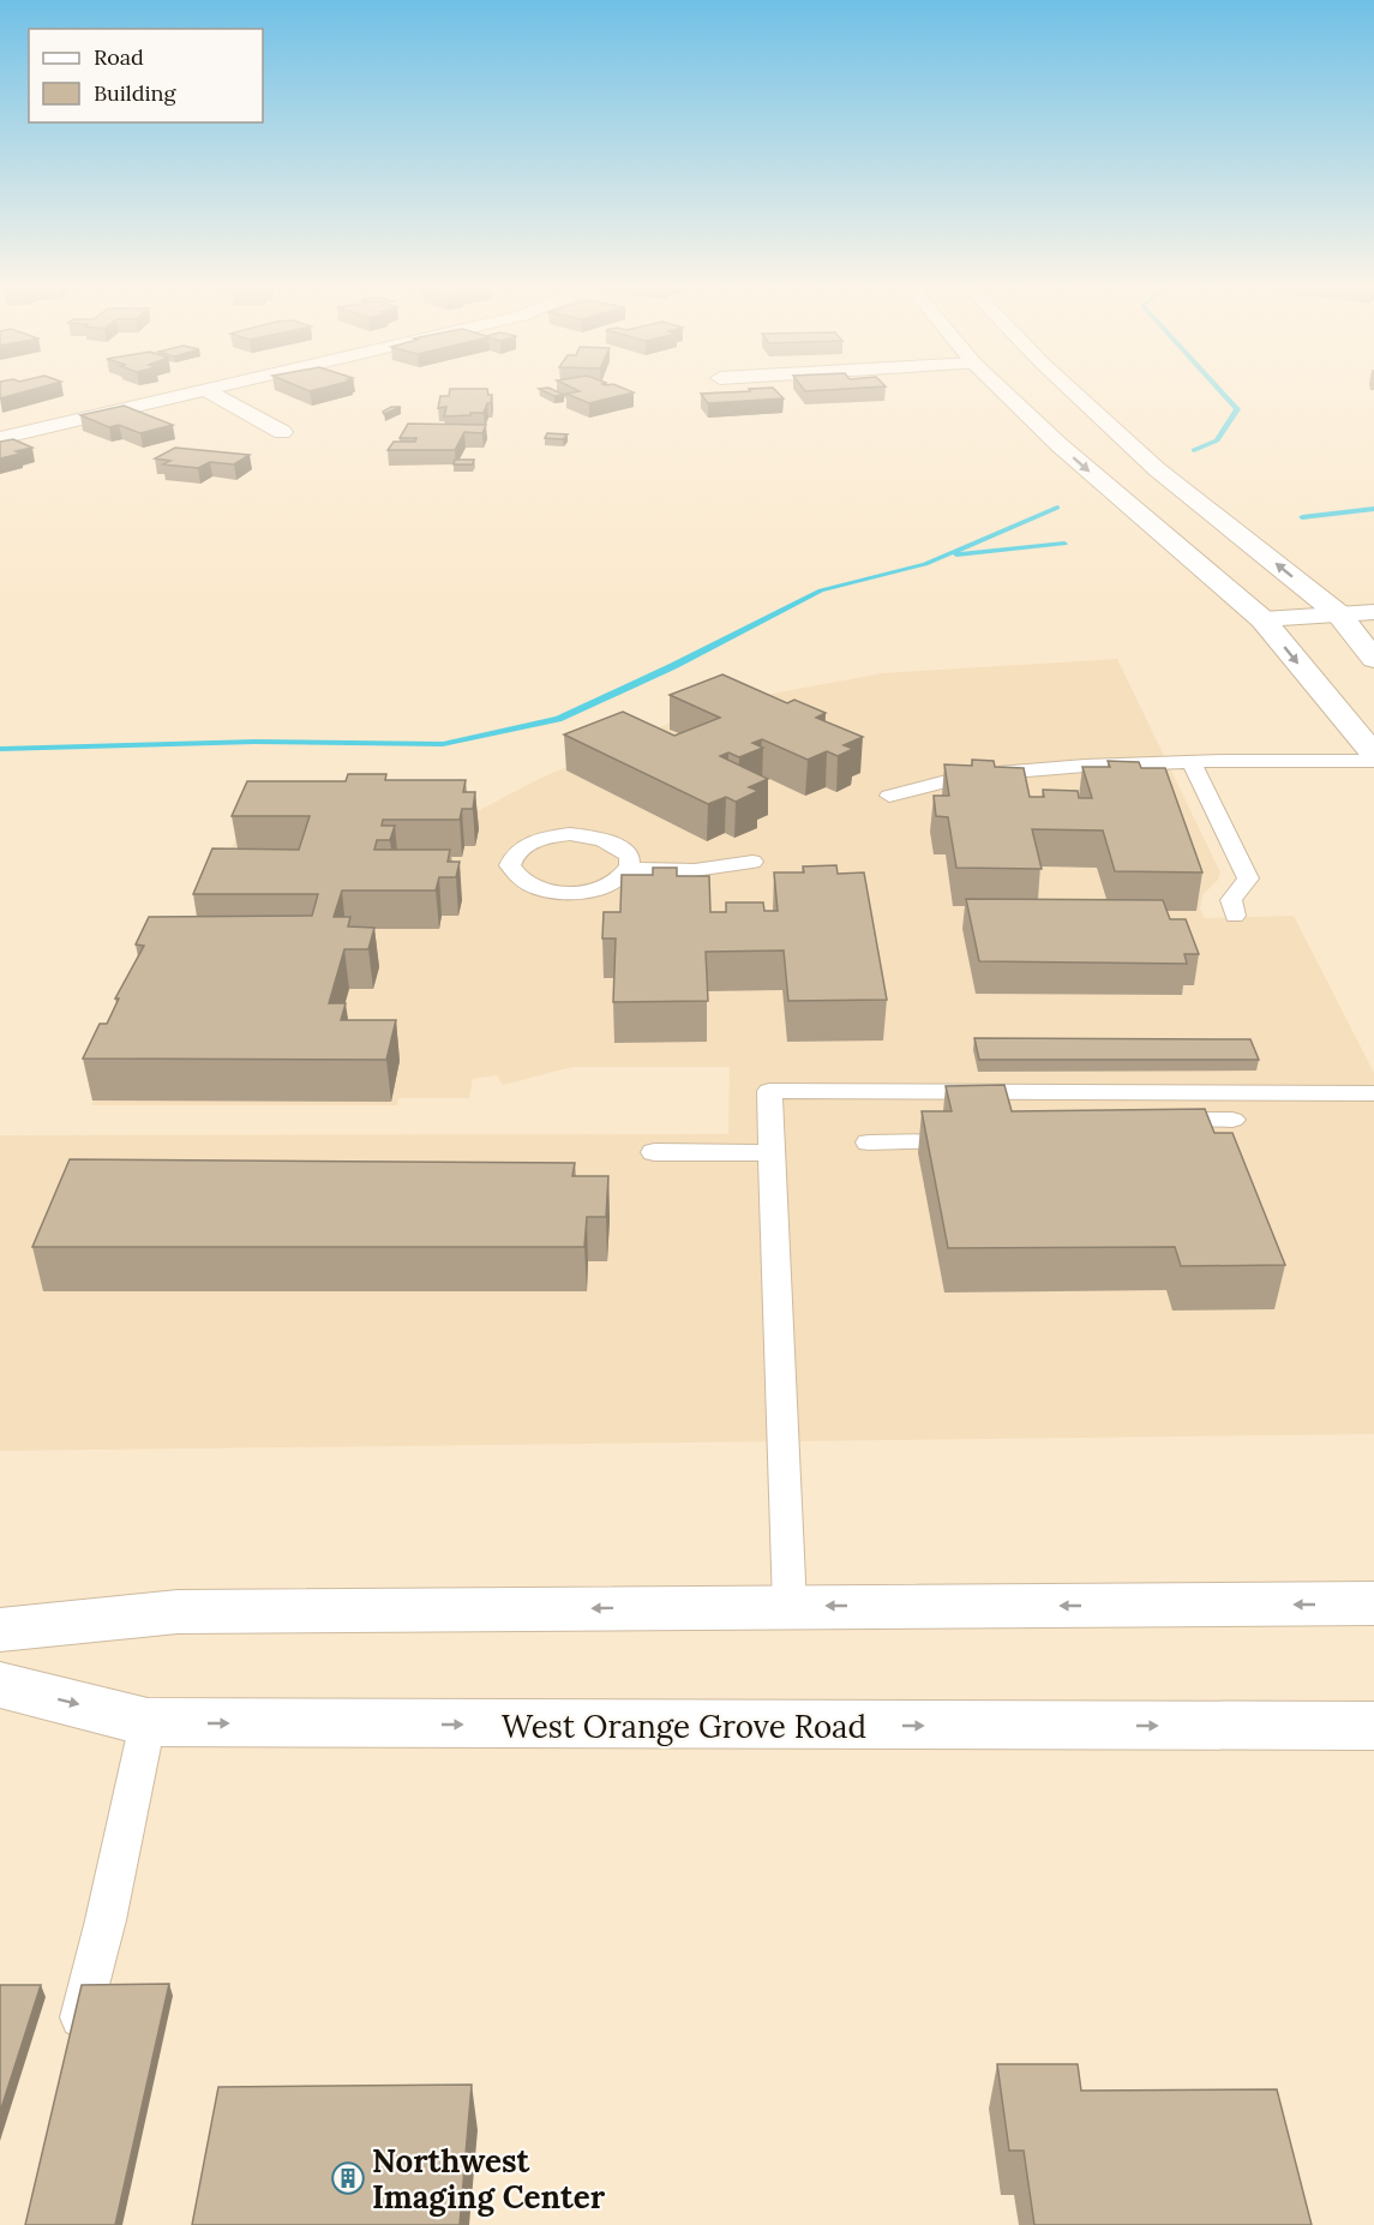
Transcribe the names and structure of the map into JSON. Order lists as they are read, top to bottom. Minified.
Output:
{"streets":{"main road":["West Orange Grove Road"]},"places":{"building":["Northwest Imaging Center"]},"legend":["Road","Building"]}
